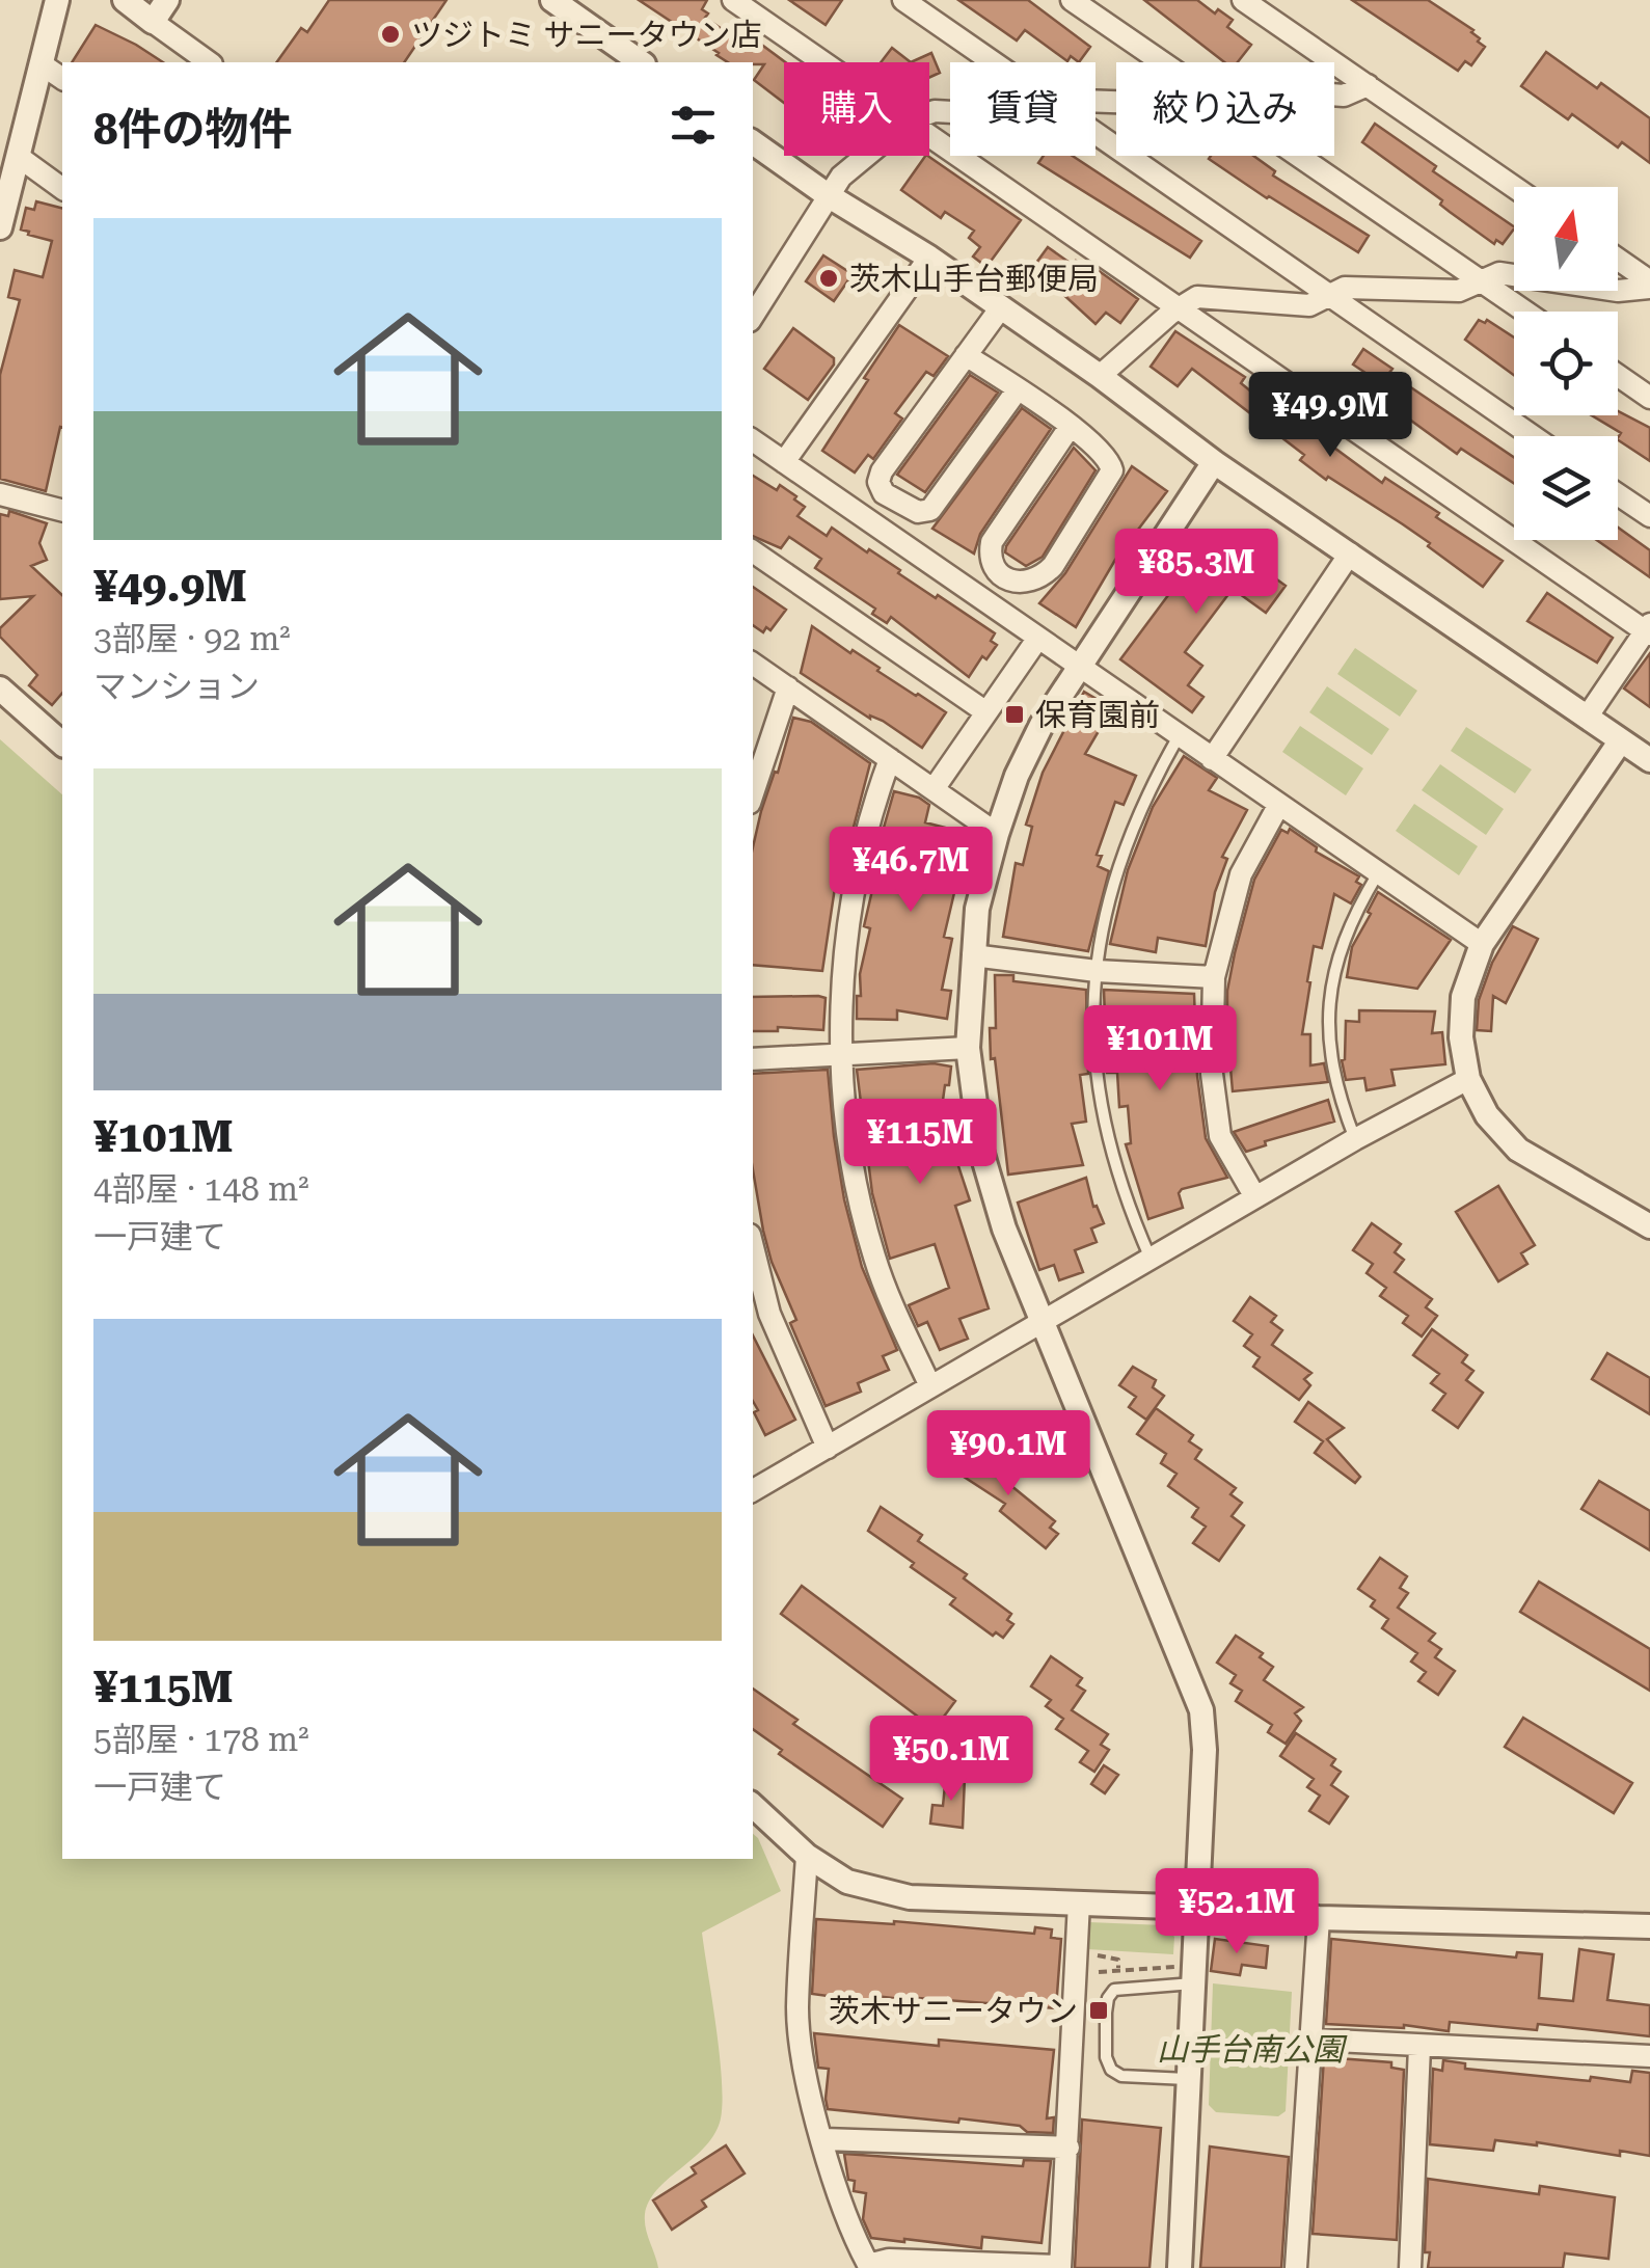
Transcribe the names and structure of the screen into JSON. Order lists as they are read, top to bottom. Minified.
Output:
{"parks":["山手台南公園"],"places":{"other":["ツジトミ サニータウン店","茨木山手台郵便局"],"transit":["保育園前","茨木サニータウン"]},"north":"top","page":{"chip":["購入","賃貸","絞り込み"],"heading":"8件の物件","list":[{"name":"¥49.9M","note":"3部屋 · 92 m² · マンション"},{"name":"¥101M","note":"4部屋 · 148 m² · 一戸建て"},{"name":"¥115M","note":"5部屋 · 178 m² · 一戸建て"}],"price":["¥49.9M","¥85.3M","¥46.7M","¥101M","¥115M","¥90.1M","¥50.1M","¥52.1M"]}}
